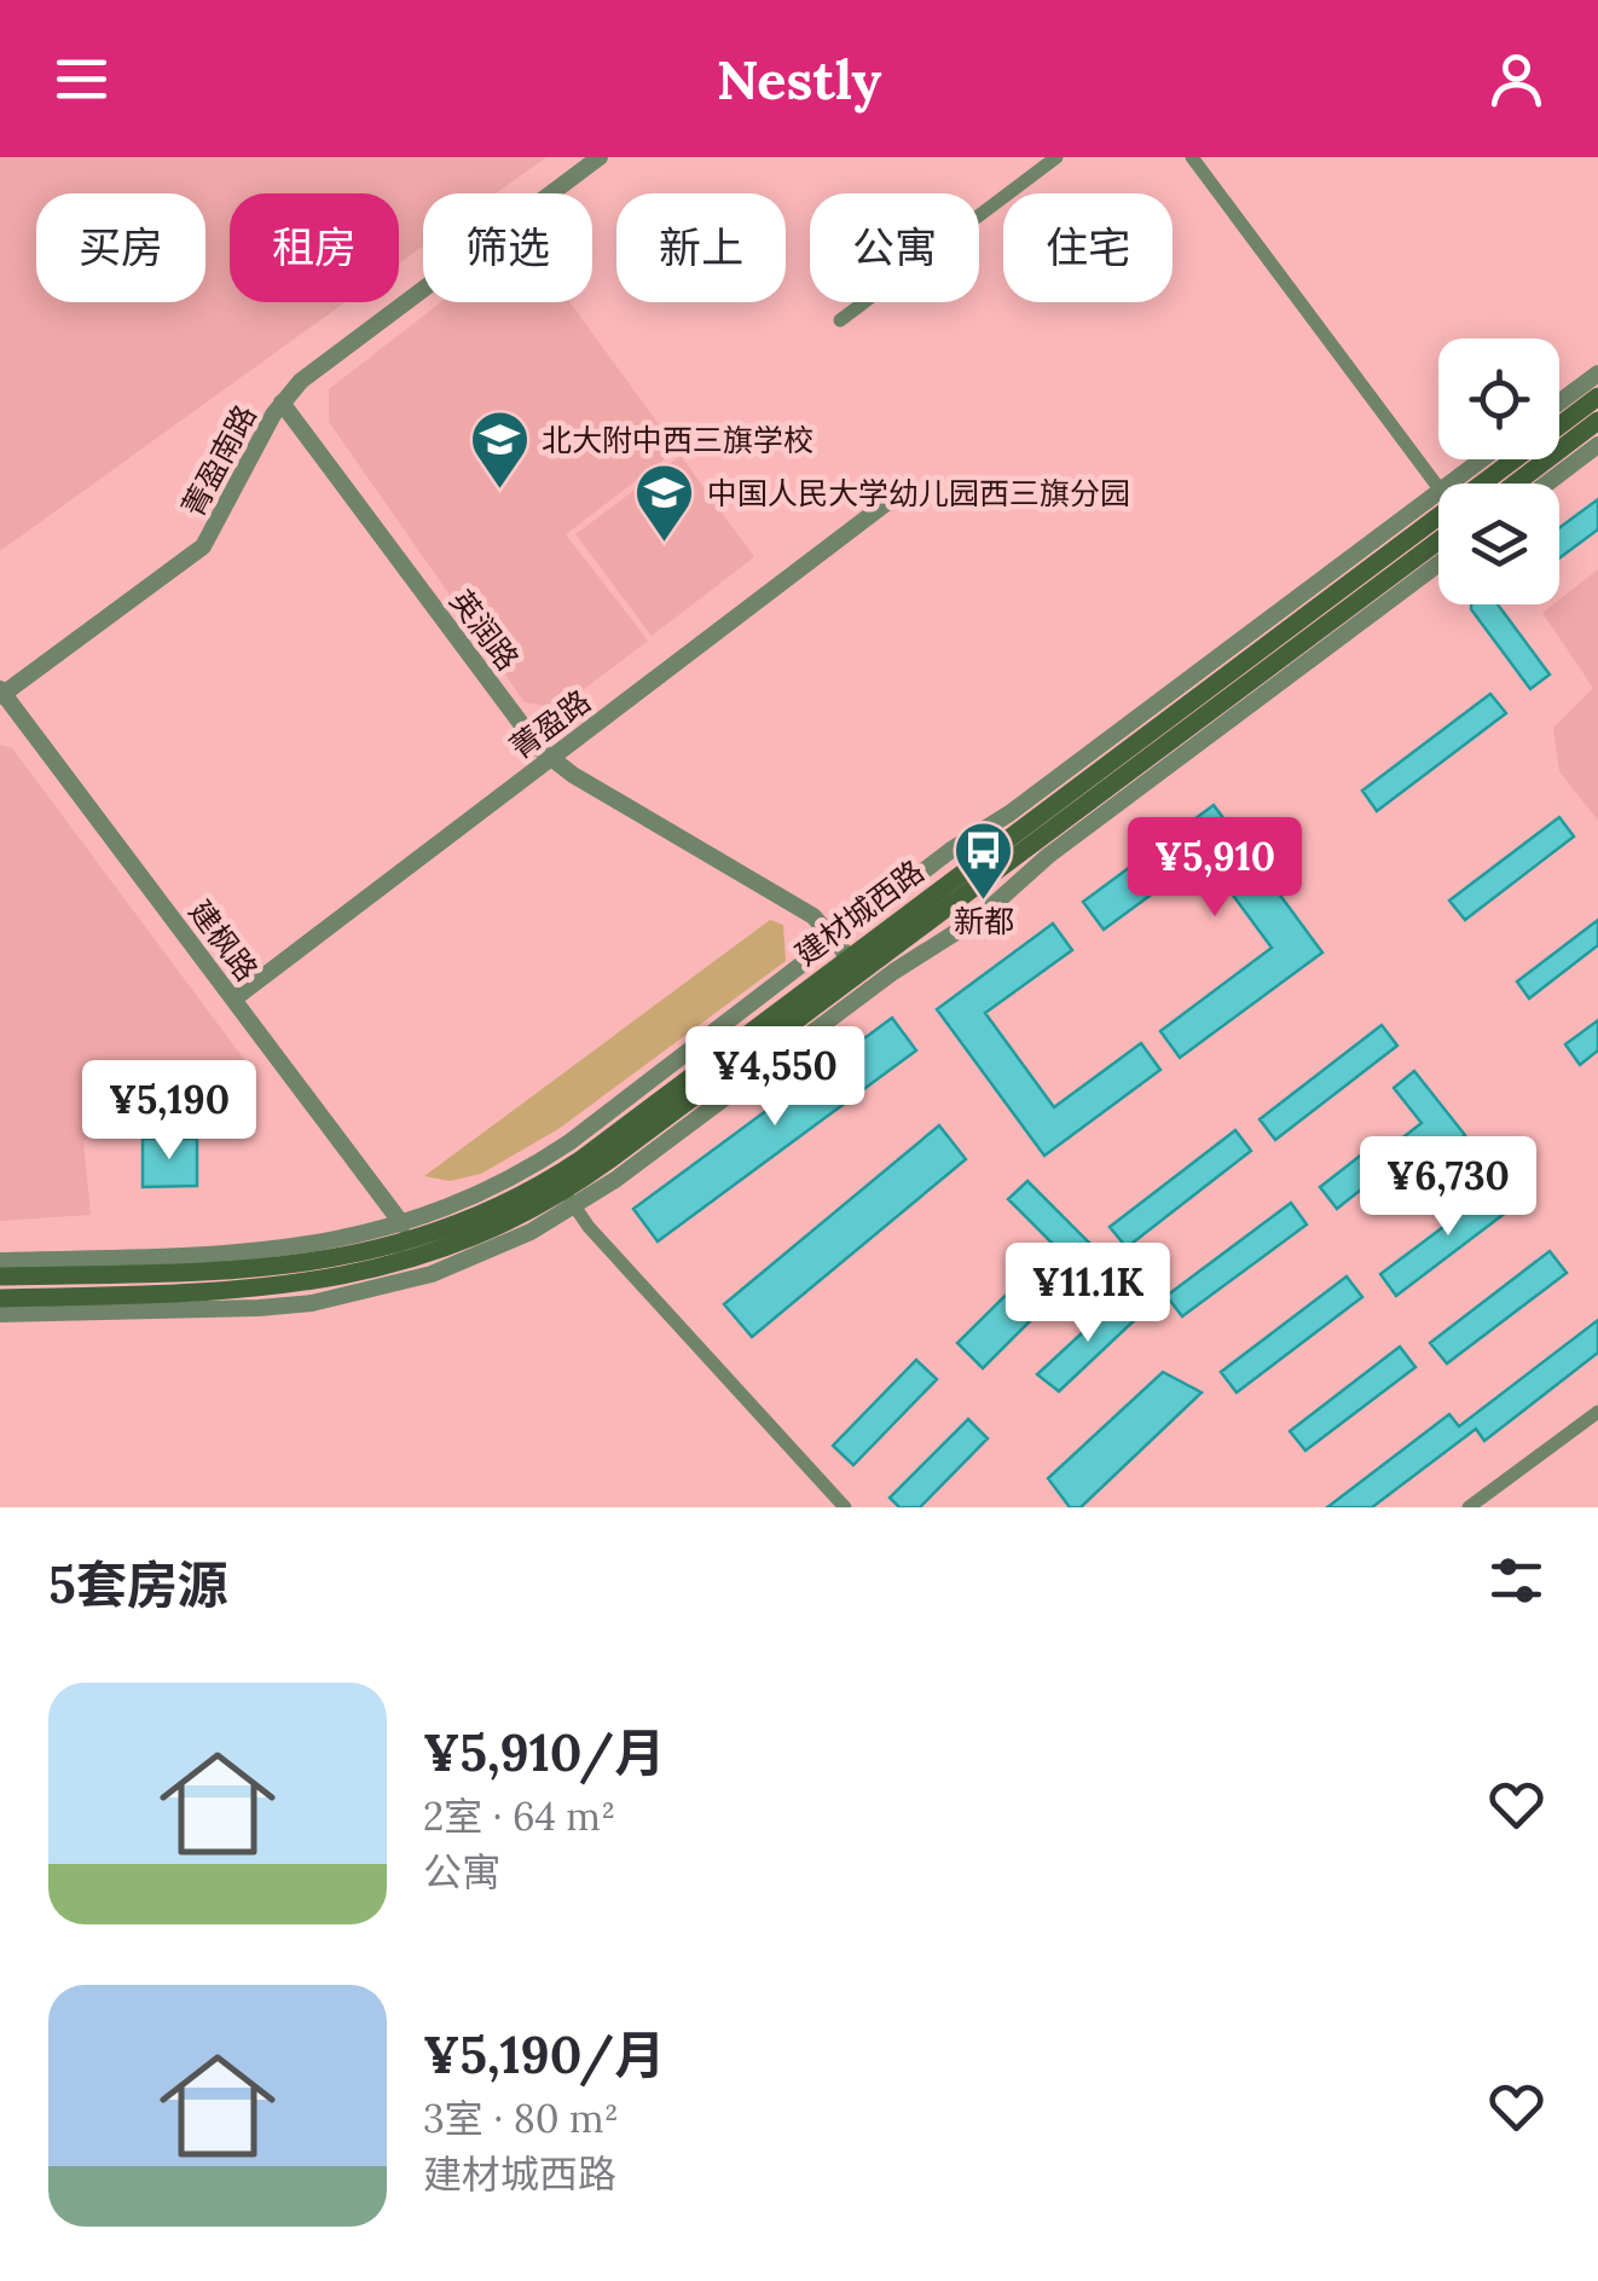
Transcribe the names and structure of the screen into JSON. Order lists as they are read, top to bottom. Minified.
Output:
{"streets":{"main road":["建材城西路"],"street":["菁盈南路","英润路","菁盈路","建枫路"]},"crossings":[["菁盈南路","英润路"],["菁盈南路","建枫路"],["英润路","菁盈路"],["英润路","建材城西路"],["菁盈路","建枫路"],["建材城西路","建枫路"]],"places":{"school or university":["北大附中西三旗学校","中国人民大学幼儿园西三旗分园"],"bus stop":["新都"]},"page":{"header":"Nestly","chip":["买房","租房","筛选","新上","公寓","住宅"],"price":["¥5,910","¥4,550","¥5,190","¥6,730","¥11.1K"],"heading":"5套房源","list":[{"name":"¥5,910/月","note":"2室 · 64 m² · 公寓"},{"name":"¥5,190/月","note":"3室 · 80 m² · 建材城西路"}]}}
